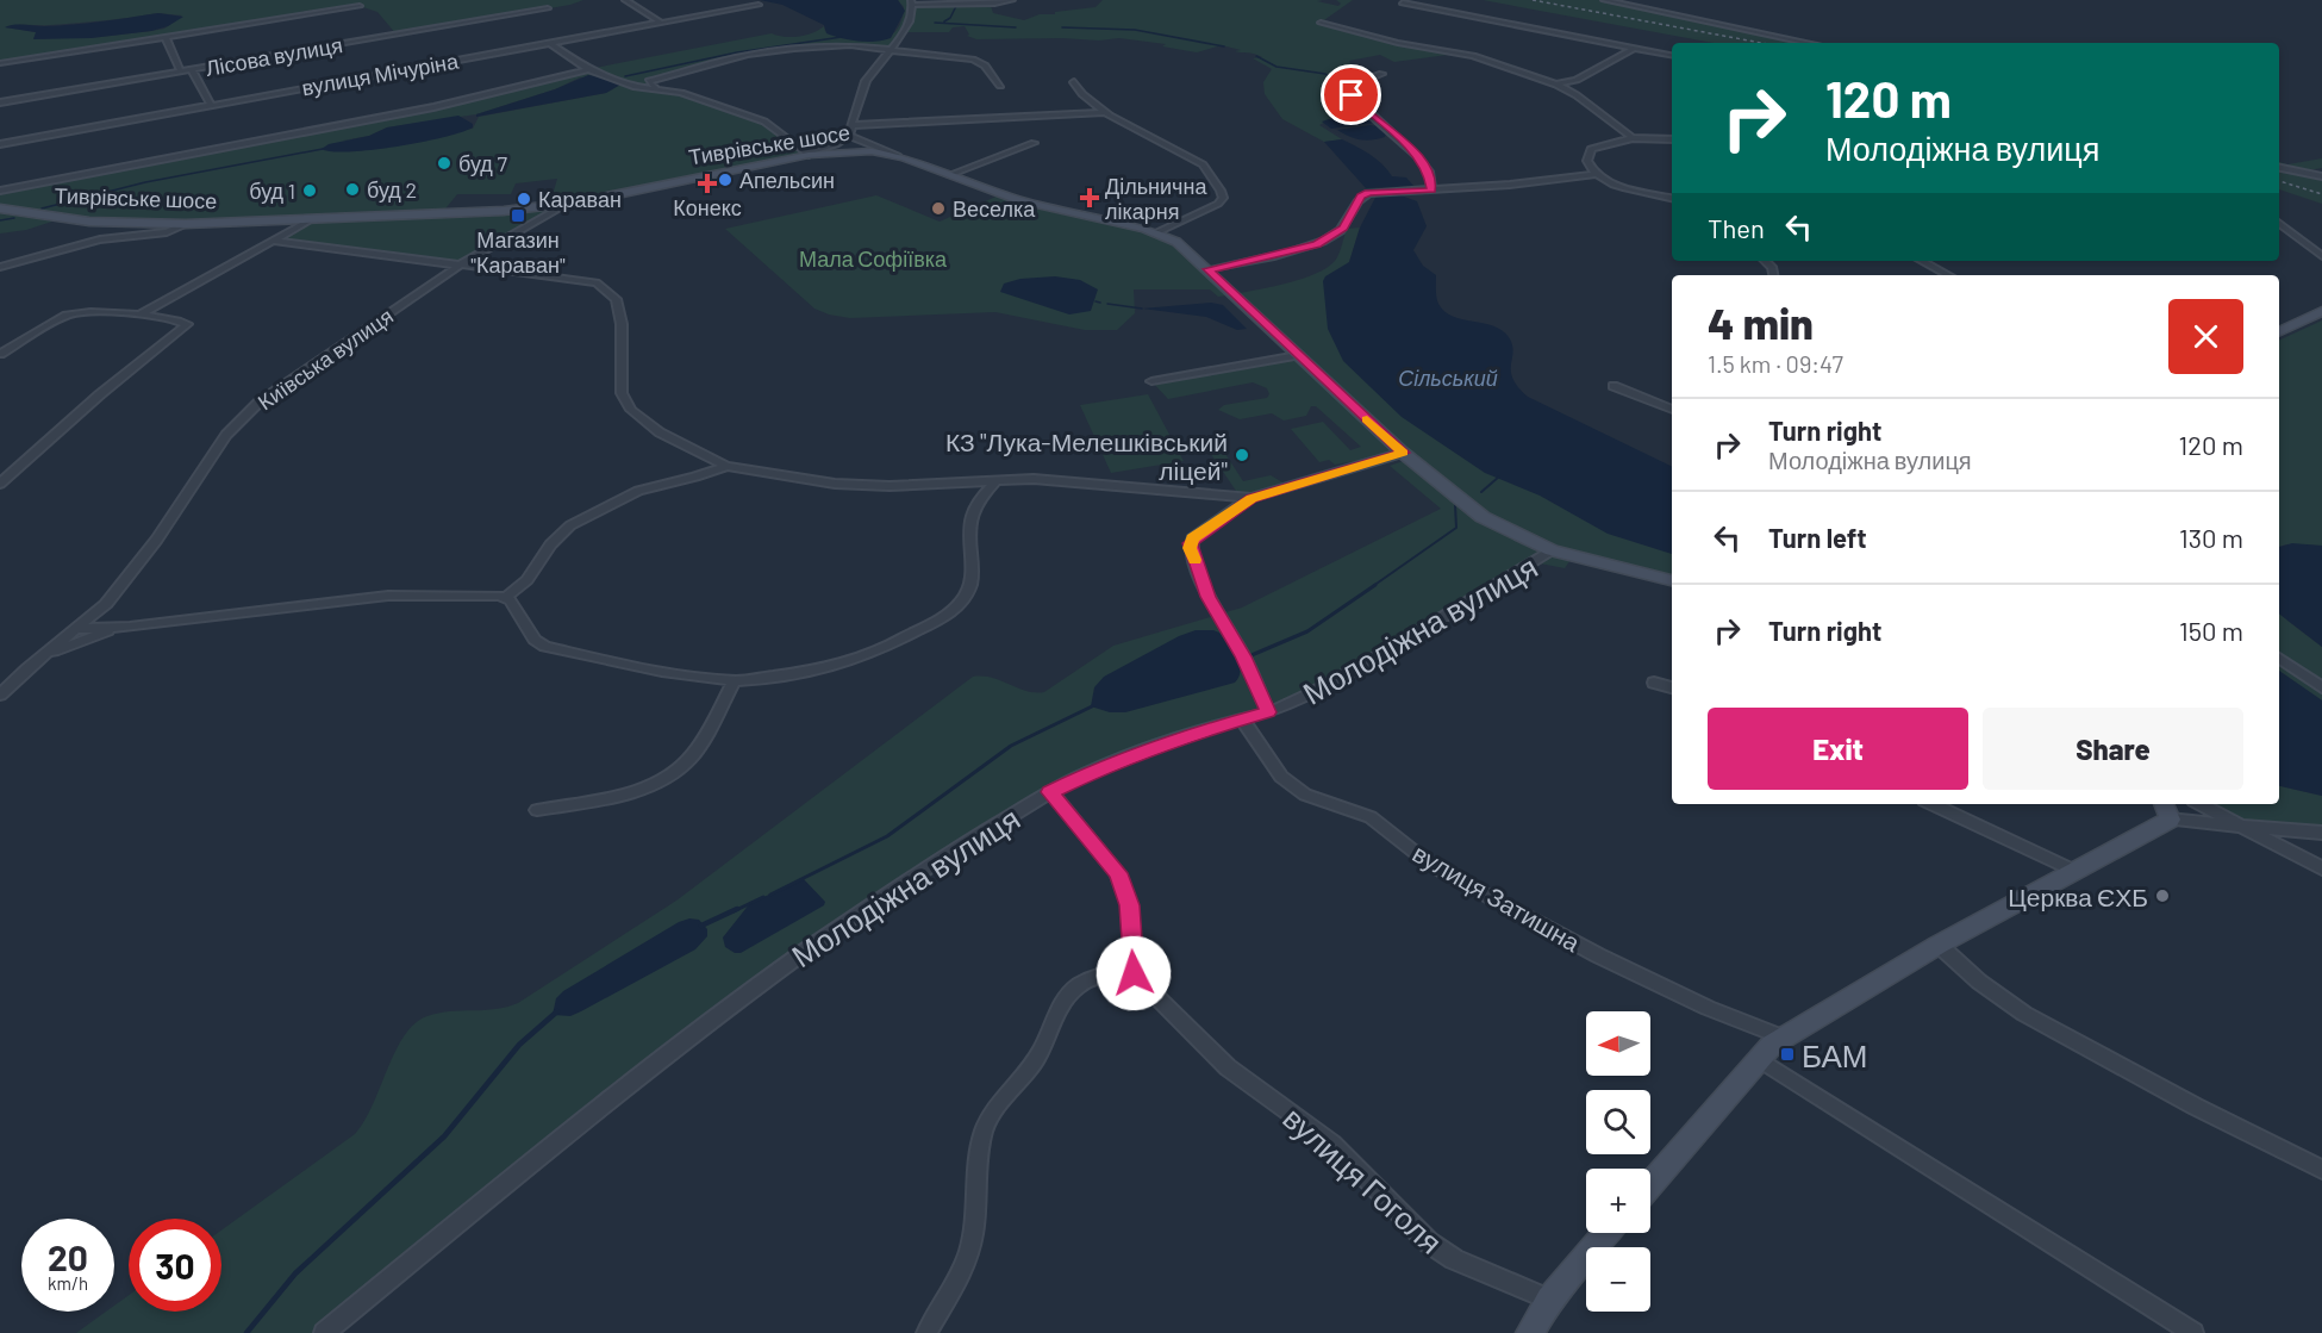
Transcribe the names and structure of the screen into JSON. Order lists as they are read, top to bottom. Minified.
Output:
{"streets":{"main road":["Тиврівське шосе"],"street":["Лісова вулиця","вулиця Мічуріна","Київська вулиця","Молодіжна вулиця","вулиця Затишна","вулиця Гоголя"]},"crossings":[["Тиврівське шосе","Київська вулиця"],["Тиврівське шосе","Молодіжна вулиця"],["Молодіжна вулиця","вулиця Затишна"]],"water":["Сільський"],"parks":["Мала Софіївка"],"places":{"other":["буд 7","Апельсин","буд 2","буд 1","Караван","Веселка","КЗ \"Лука-Мелешківський ліцей\"","Церква ЄХБ"],"health":["Конекс","Дільнична лікарня"],"transit":["Магазин \"Караван\"","БАМ"]},"north":"left","page":{"turn":["120 m","Молодіжна вулиця"],"then":"Then","heading":["4 min","1.5 km · 09:47"],"list":[{"name":"Turn right","note":"Молодіжна вулиця","value":"120 m"},{"name":"Turn left","value":"130 m"},{"name":"Turn right","value":"150 m"}],"buttons":["Exit","Share"],"map_buttons":["+","−"],"speed":"20 km/h","limit":"30"}}
